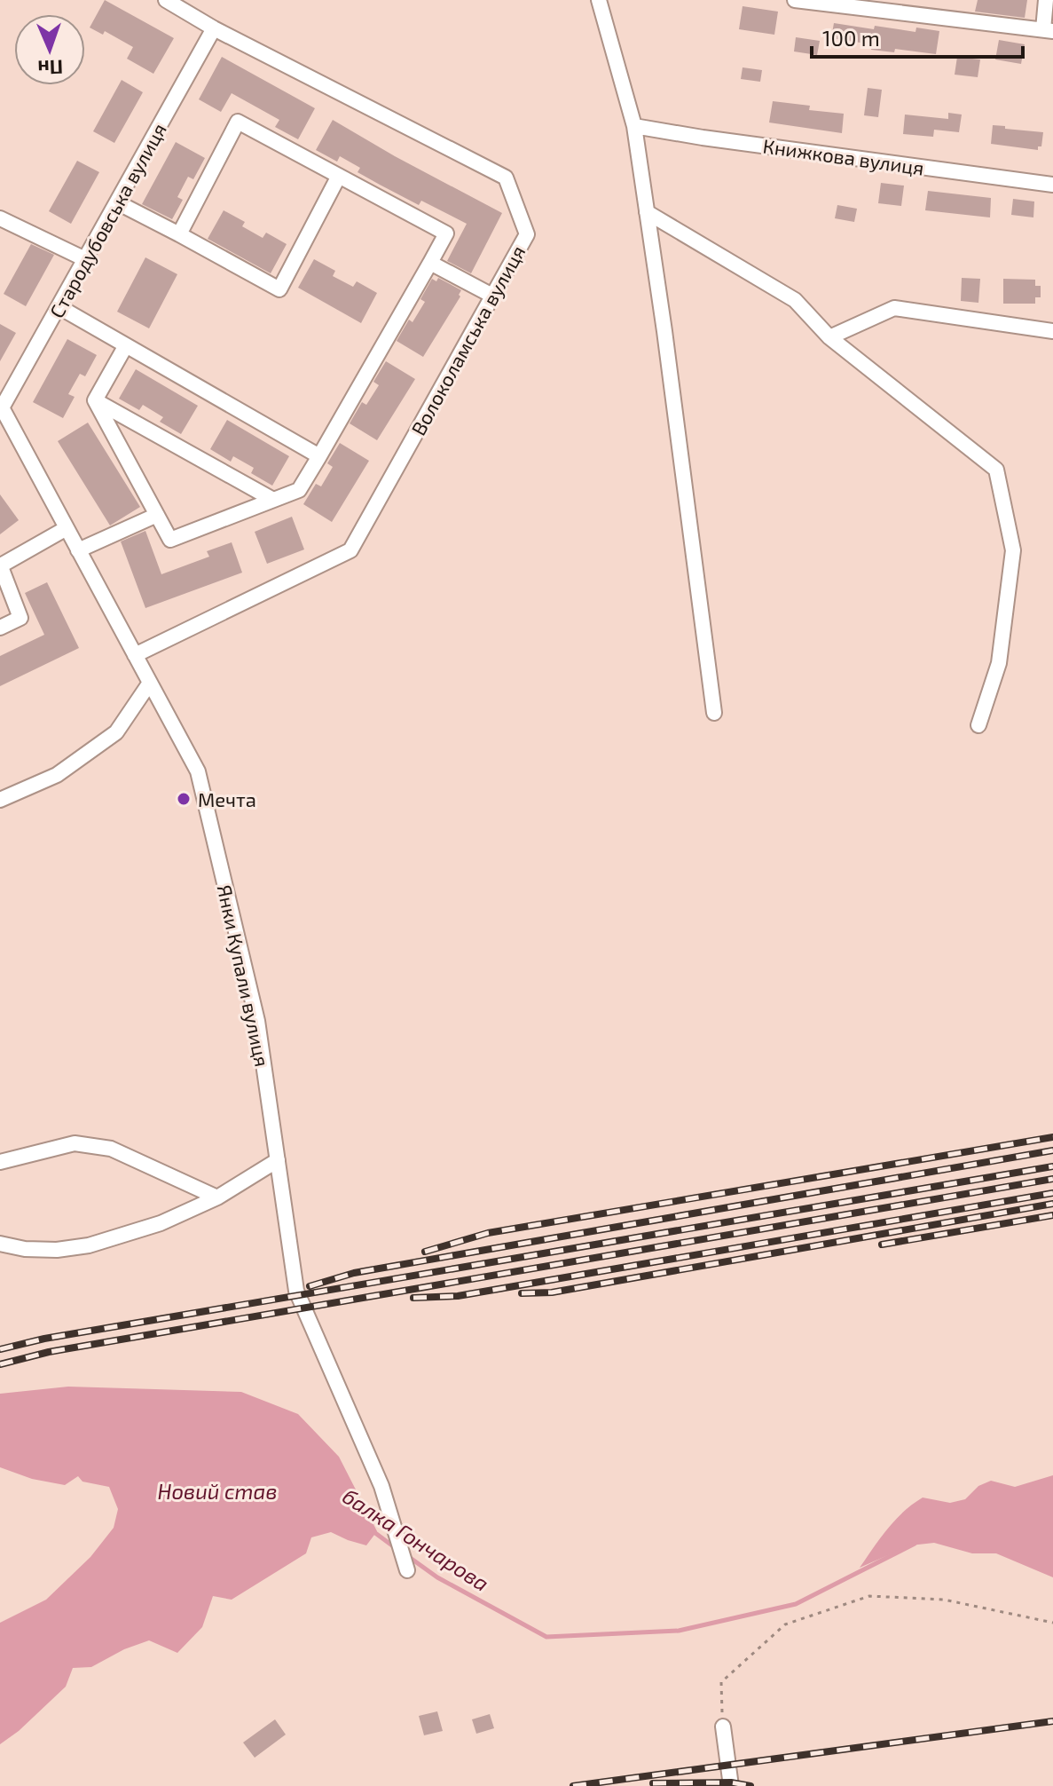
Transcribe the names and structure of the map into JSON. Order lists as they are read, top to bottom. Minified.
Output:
{"streets":{"street":["Книжкова вулиця","Стародубовська вулиця","Волоколамська вулиця","Янки Купали вулиця"]},"crossings":[["Стародубовська вулиця","Волоколамська вулиця"],["Стародубовська вулиця","Янки Купали вулиця"],["Волоколамська вулиця","Янки Купали вулиця"]],"water":["Новий став","балка Гончарова"],"places":["Мечта"],"scale_bar":"100 m","north":"bottom"}
